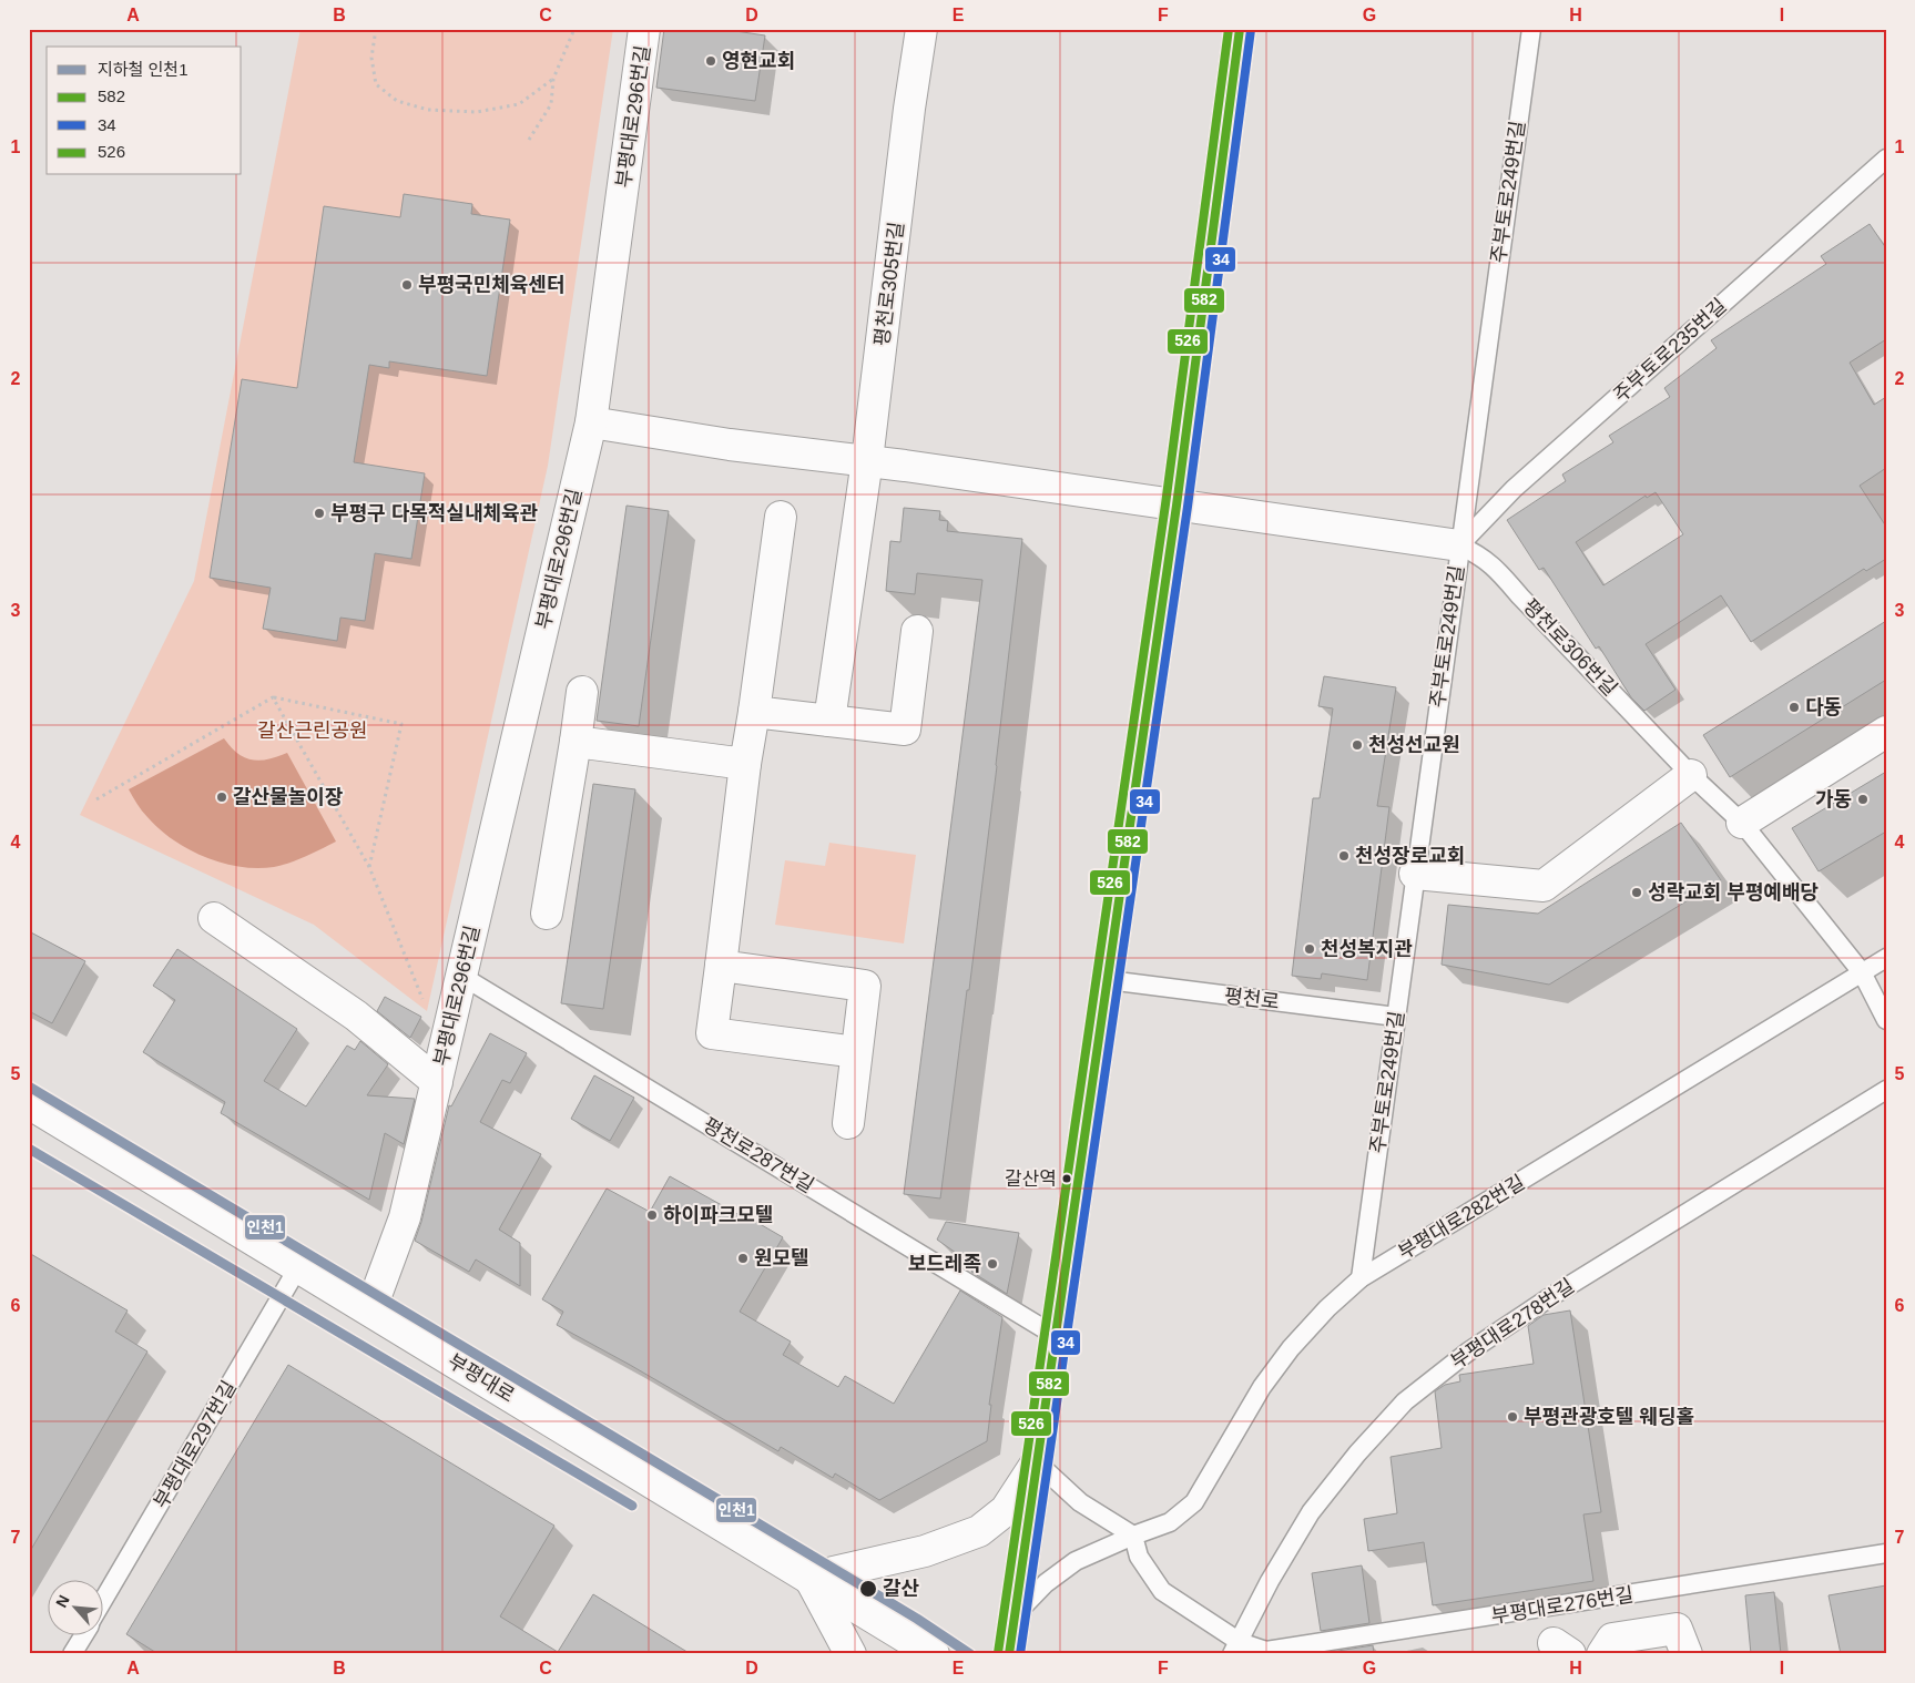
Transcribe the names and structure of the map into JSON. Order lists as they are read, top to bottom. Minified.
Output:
{"streets":{"street":["부평대로296번길","평천로305번길","평천로306번길","부평대로"],"lane":["주부토로249번길","주부토로235번길","평천로","평천로287번길","부평대로282번길","부평대로278번길","부평대로297번길","부평대로276번길"]},"crossings":[["부평대로296번길","평천로287번길"],["부평대로296번길","부평대로"],["주부토로249번길","주부토로235번길"],["주부토로249번길","평천로306번길"],["주부토로249번길","평천로"],["주부토로249번길","부평대로282번길"],["주부토로235번길","평천로306번길"],["평천로306번길","부평대로282번길"],["부평대로282번길","부평대로276번길"],["부평대로278번길","부평대로276번길"],["부평대로","부평대로297번길"]],"parks":["갈산근린공원"],"places":["영현교회","부평국민체육센터","부평구 다목적실내체육관","다동","천성선교원","갈산물놀이장","가동","천성장로교회","성락교회 부평예배당","천성복지관","갈산역","하이파크모텔","원모텔","보드레족","부평관광호텔 웨딩홀","갈산"],"lines":["transit line 582","transit line 526","transit line 34","metro line 인천1"],"legend":["지하철 인천1","582","34","526"],"north":"top left","grid":{"columns":["A","B","C","D","E","F","G","H","I"],"rows":["1","2","3","4","5","6","7"]}}
